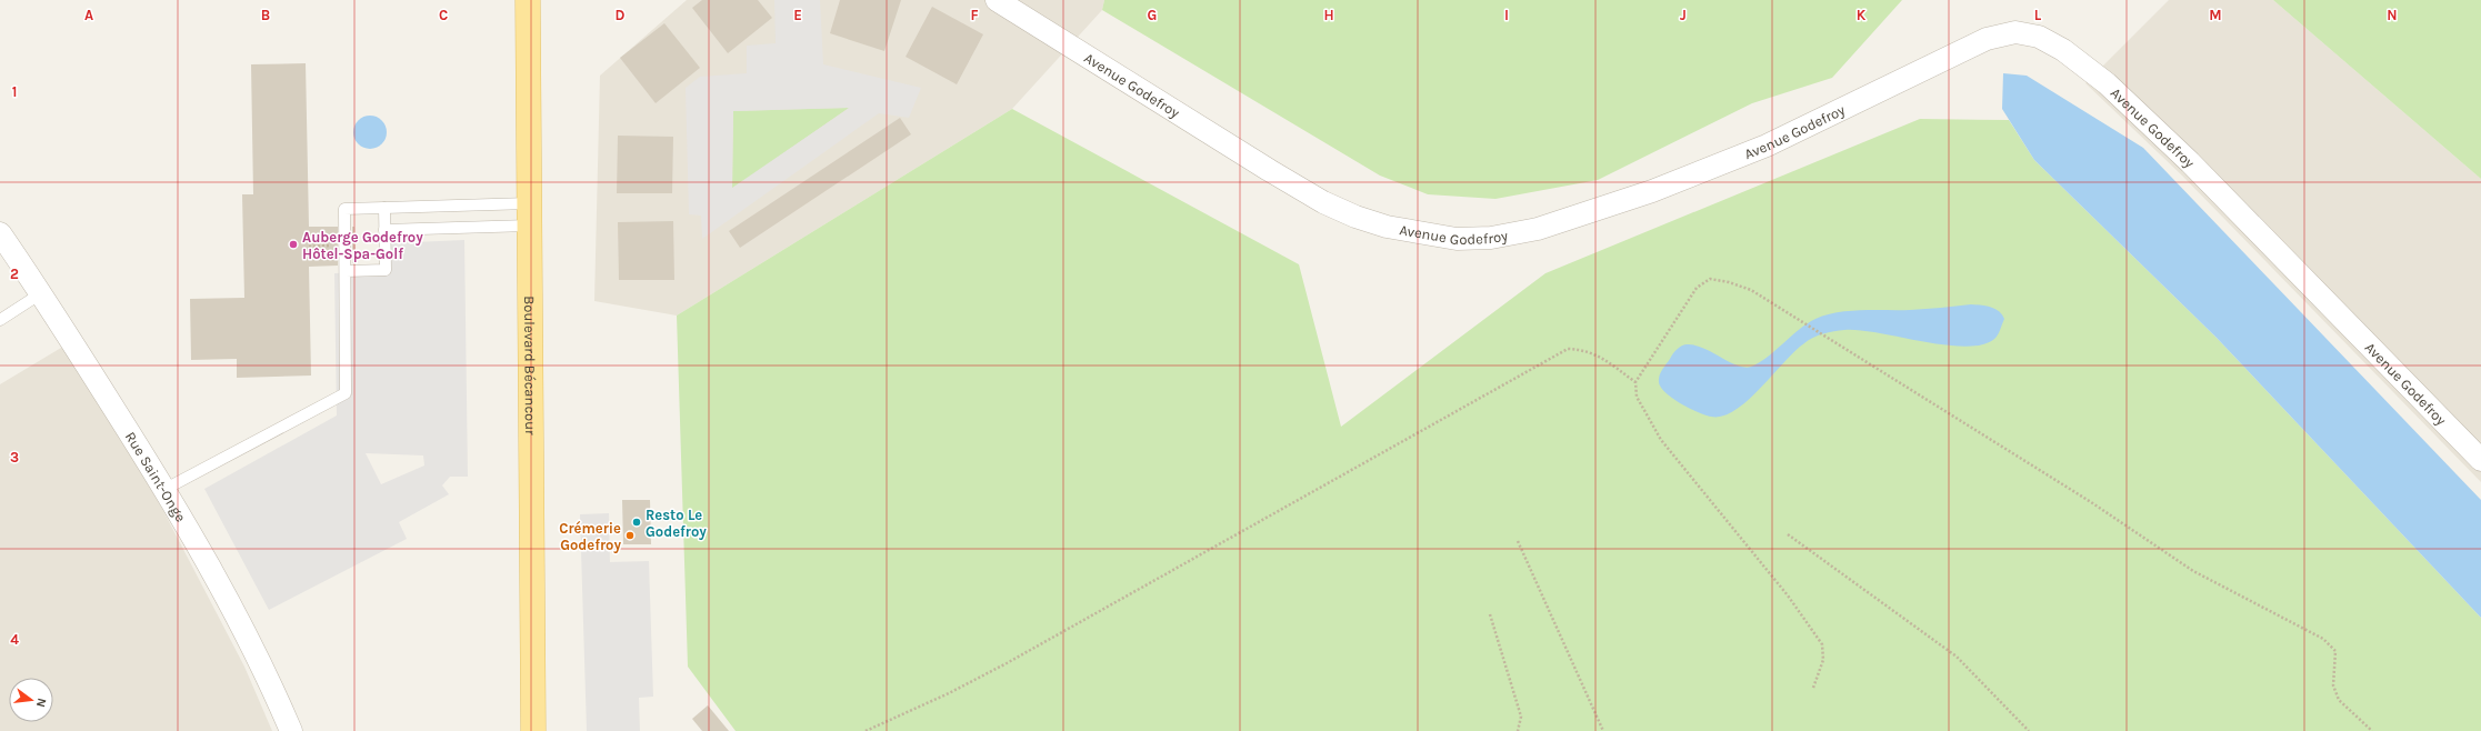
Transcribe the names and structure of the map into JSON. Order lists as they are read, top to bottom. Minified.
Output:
{"streets":{"main road":["Boulevard Bécancour"],"street":["Avenue Godefroy","Rue Saint-Onge"]},"places":["Auberge Godefroy Hôtel-Spa-Golf","Resto Le Godefroy","Crémerie Godefroy"],"north":"right","grid":{"columns":["A","B","C","D","E","F","G","H","I","J","K","L","M","N"],"rows":["1","2","3","4"]}}
